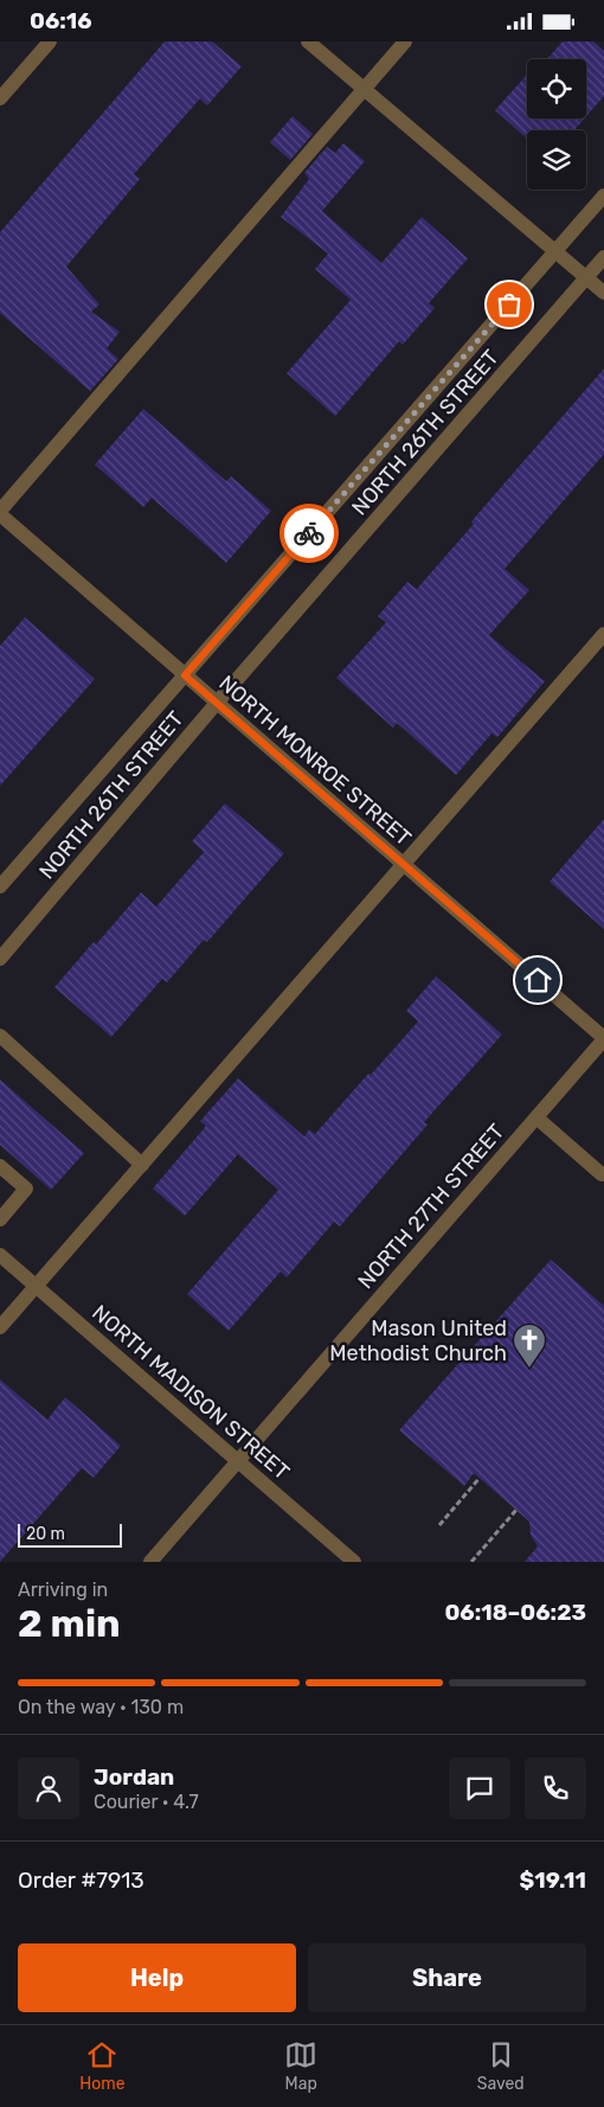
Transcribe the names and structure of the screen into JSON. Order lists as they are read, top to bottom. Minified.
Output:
{"streets":{"street":["NORTH 26TH STREET","NORTH MONROE STREET","NORTH 27TH STREET","NORTH MADISON STREET"]},"crossings":[["NORTH 26TH STREET","NORTH MONROE STREET"],["NORTH MONROE STREET","NORTH 27TH STREET"],["NORTH 27TH STREET","NORTH MADISON STREET"]],"places":{"church":["Mason United Methodist Church"]},"scale_bar":"20 m","page":{"status":"06:16","scale":"20 m","heading":["2 min","Arriving in","06:18–06:23"],"panel":["Jordan","Courier · 4.7","Order #7913","$19.11"],"bar":"On the way · 130 m","buttons":["Help","Share"],"tabs":["Home","Map","Saved"]}}
